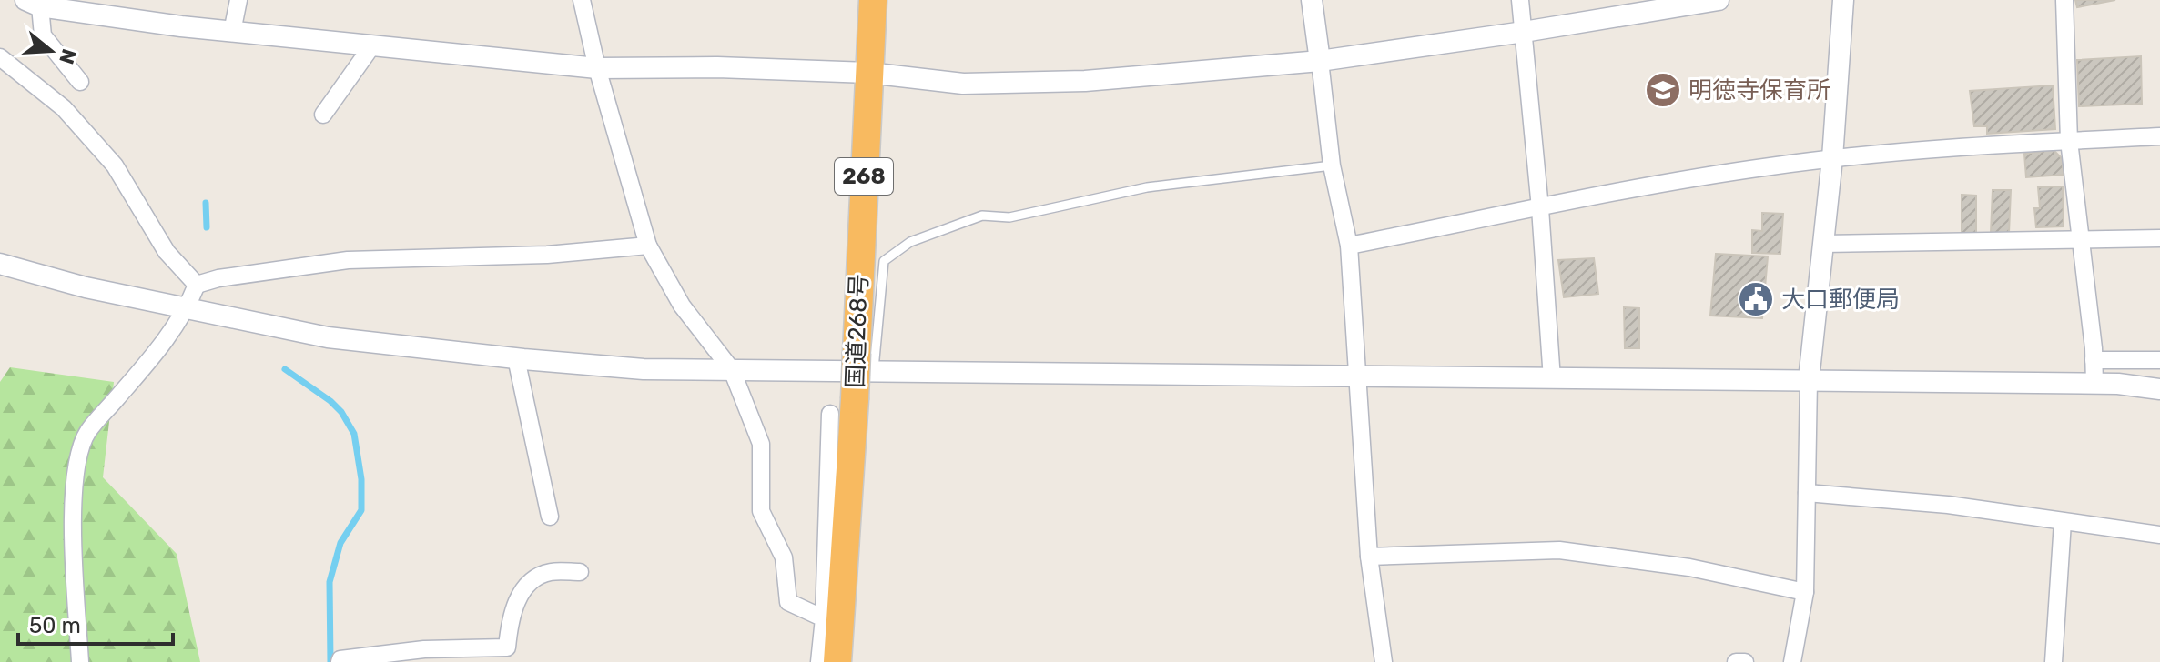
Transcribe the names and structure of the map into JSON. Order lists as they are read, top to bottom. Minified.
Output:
{"streets":{"highway":["268","国道268号"]},"places":{"school or university":["明徳寺保育所"],"public building":["大口郵便局"]},"scale_bar":"50 m","north":"right"}
